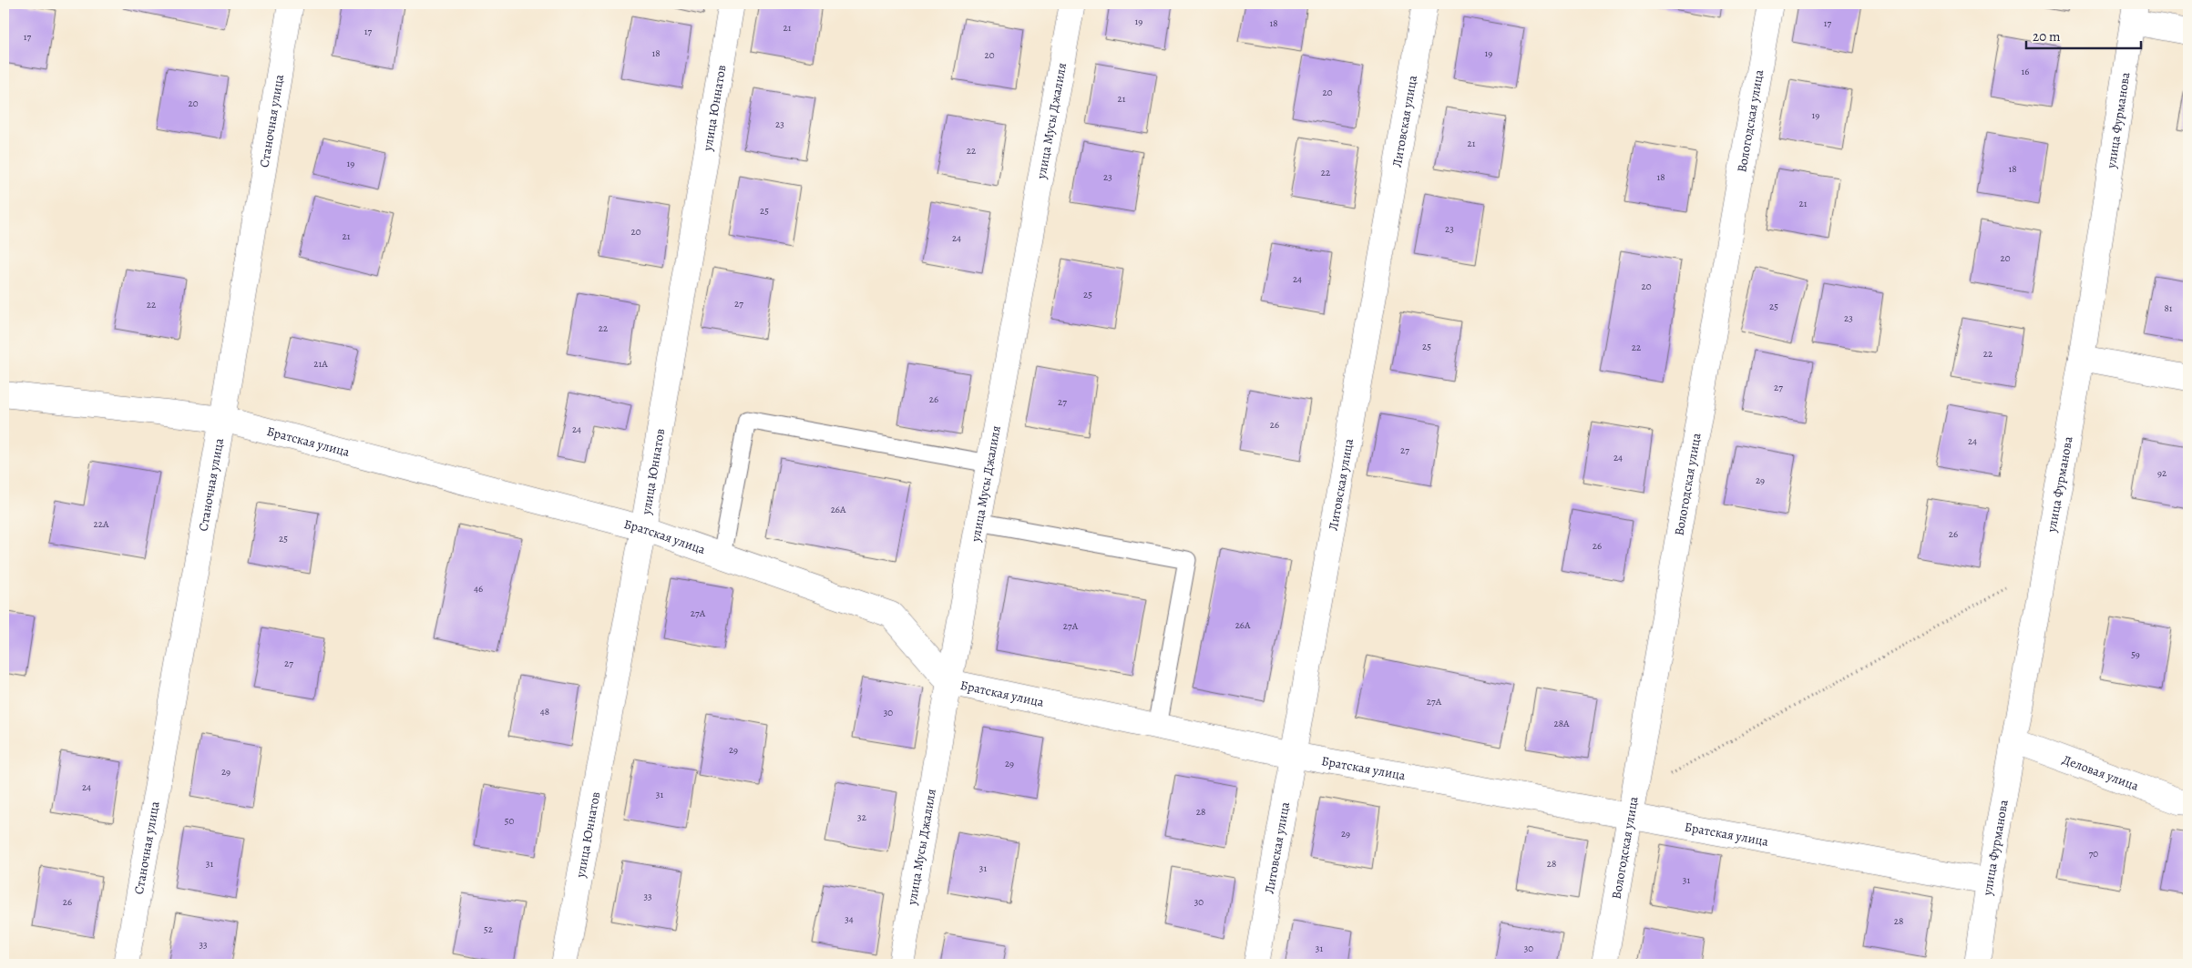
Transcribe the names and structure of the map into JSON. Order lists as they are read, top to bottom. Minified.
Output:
{"streets":{"street":["улица Юннатов","Станочная улица","Вологодская улица","улица Фурманова","улица Мусы Джалиля","Литовская улица","Братская улица","Деловая улица"]},"crossings":[["улица Юннатов","Братская улица"],["Станочная улица","Братская улица"],["Вологодская улица","Братская улица"],["улица Фурманова","Братская улица"],["улица Фурманова","Деловая улица"],["улица Мусы Джалиля","Братская улица"],["Литовская улица","Братская улица"]],"house_numbers":["19","18","17","21","17","17","18","19","20","16","20","21","20","19","23","21","22","19","18","22","23","18","21","25","23","20","21","24","20","24","20","25","27","22","25","81","23","22","25","22","22","21А","27","26","27","26","24","24","27","24","92","29","26А","22А","26","25","26","46","27А","26А","27А","59","27","27А","48","30","28А","29","29","29","24","31","28","32","50","29","70","31","28","31","31","33","26","30","34","28","52","33","31","30"],"scale_bar":"20 m"}
